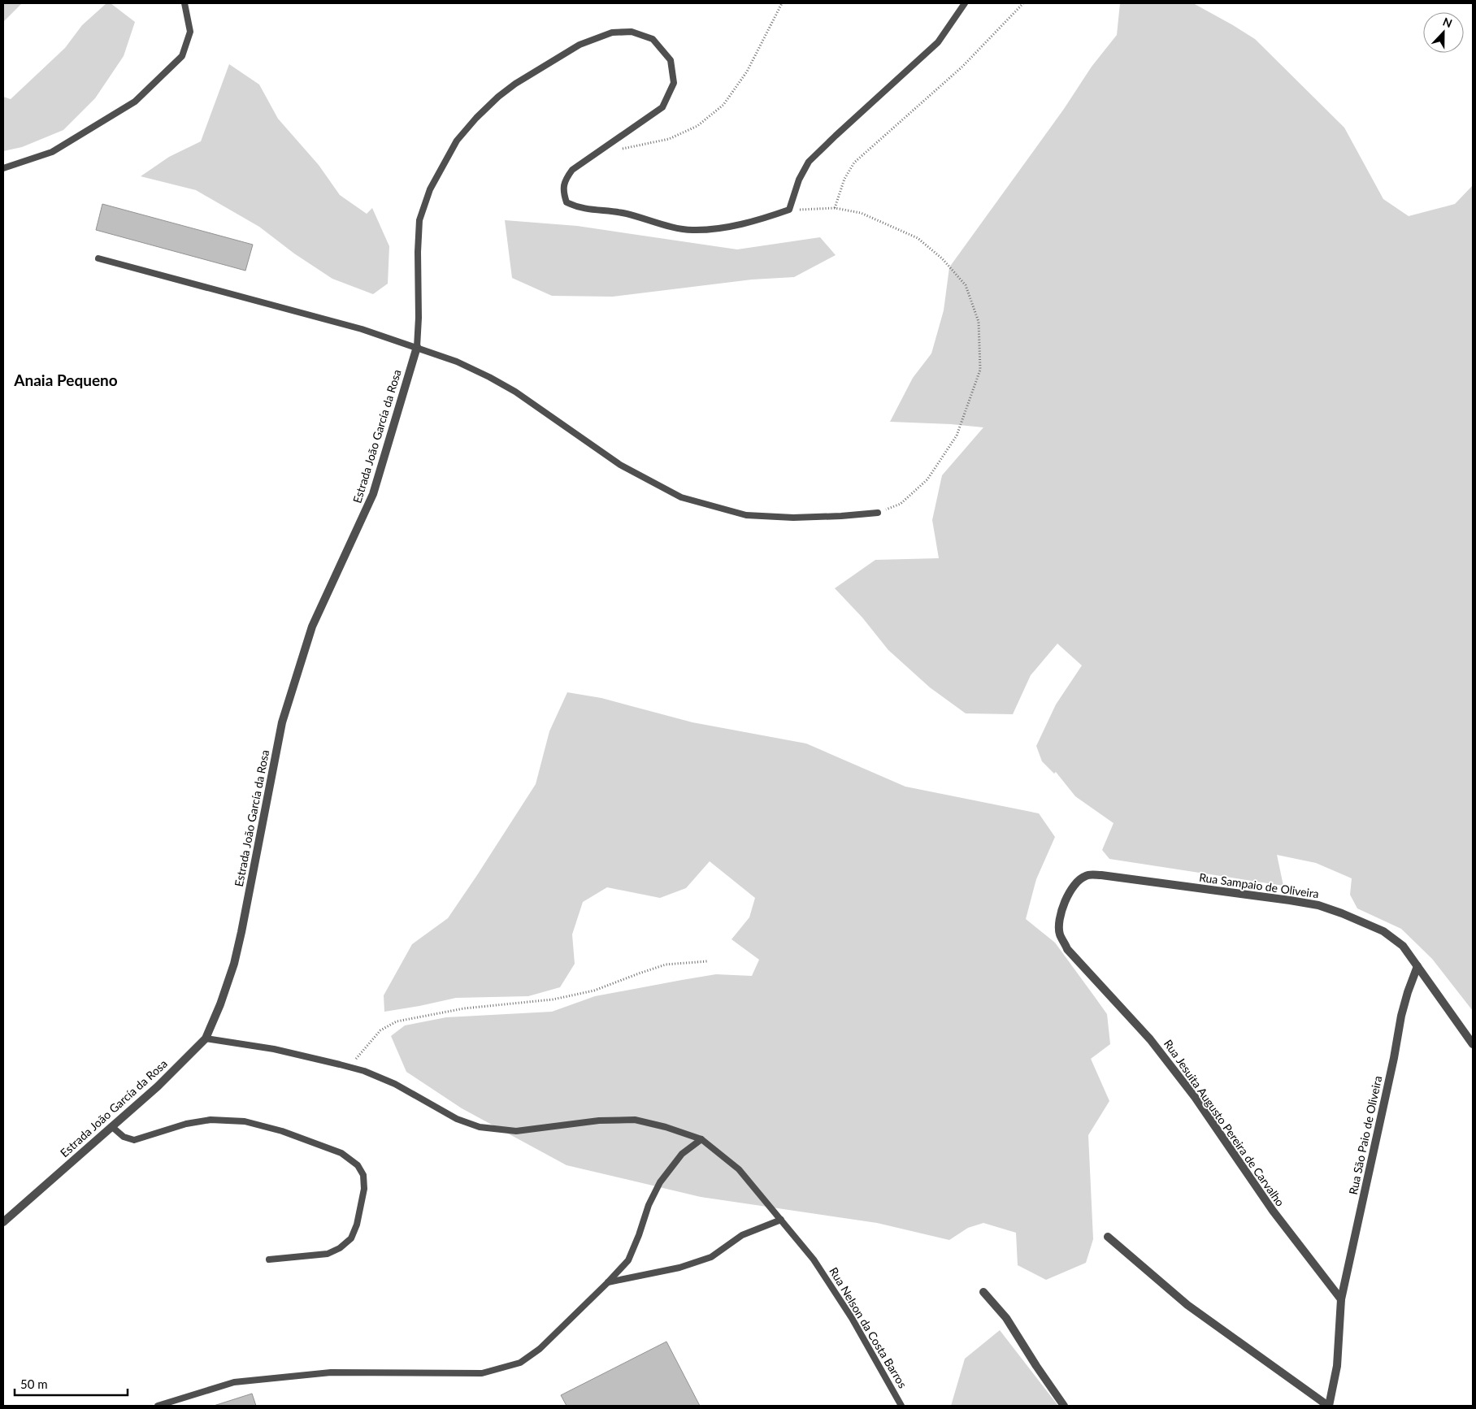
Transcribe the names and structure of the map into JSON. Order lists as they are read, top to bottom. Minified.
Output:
{"streets":{"street":["Estrada João García da Rosa","Rua Sampaio de Oliveira","Rua Jesuita Augusto Pereira de Carvalho","Rua São Paio de Oliveira"],"lane":["Rua Nelson da Costa Barros"]},"crossings":[["Estrada João García da Rosa","Rua Nelson da Costa Barros"],["Rua Sampaio de Oliveira","Rua Jesuita Augusto Pereira de Carvalho"],["Rua Sampaio de Oliveira","Rua São Paio de Oliveira"],["Rua Jesuita Augusto Pereira de Carvalho","Rua São Paio de Oliveira"]],"districts":["Anaia Pequeno"],"scale_bar":"50 m","north":"top"}
